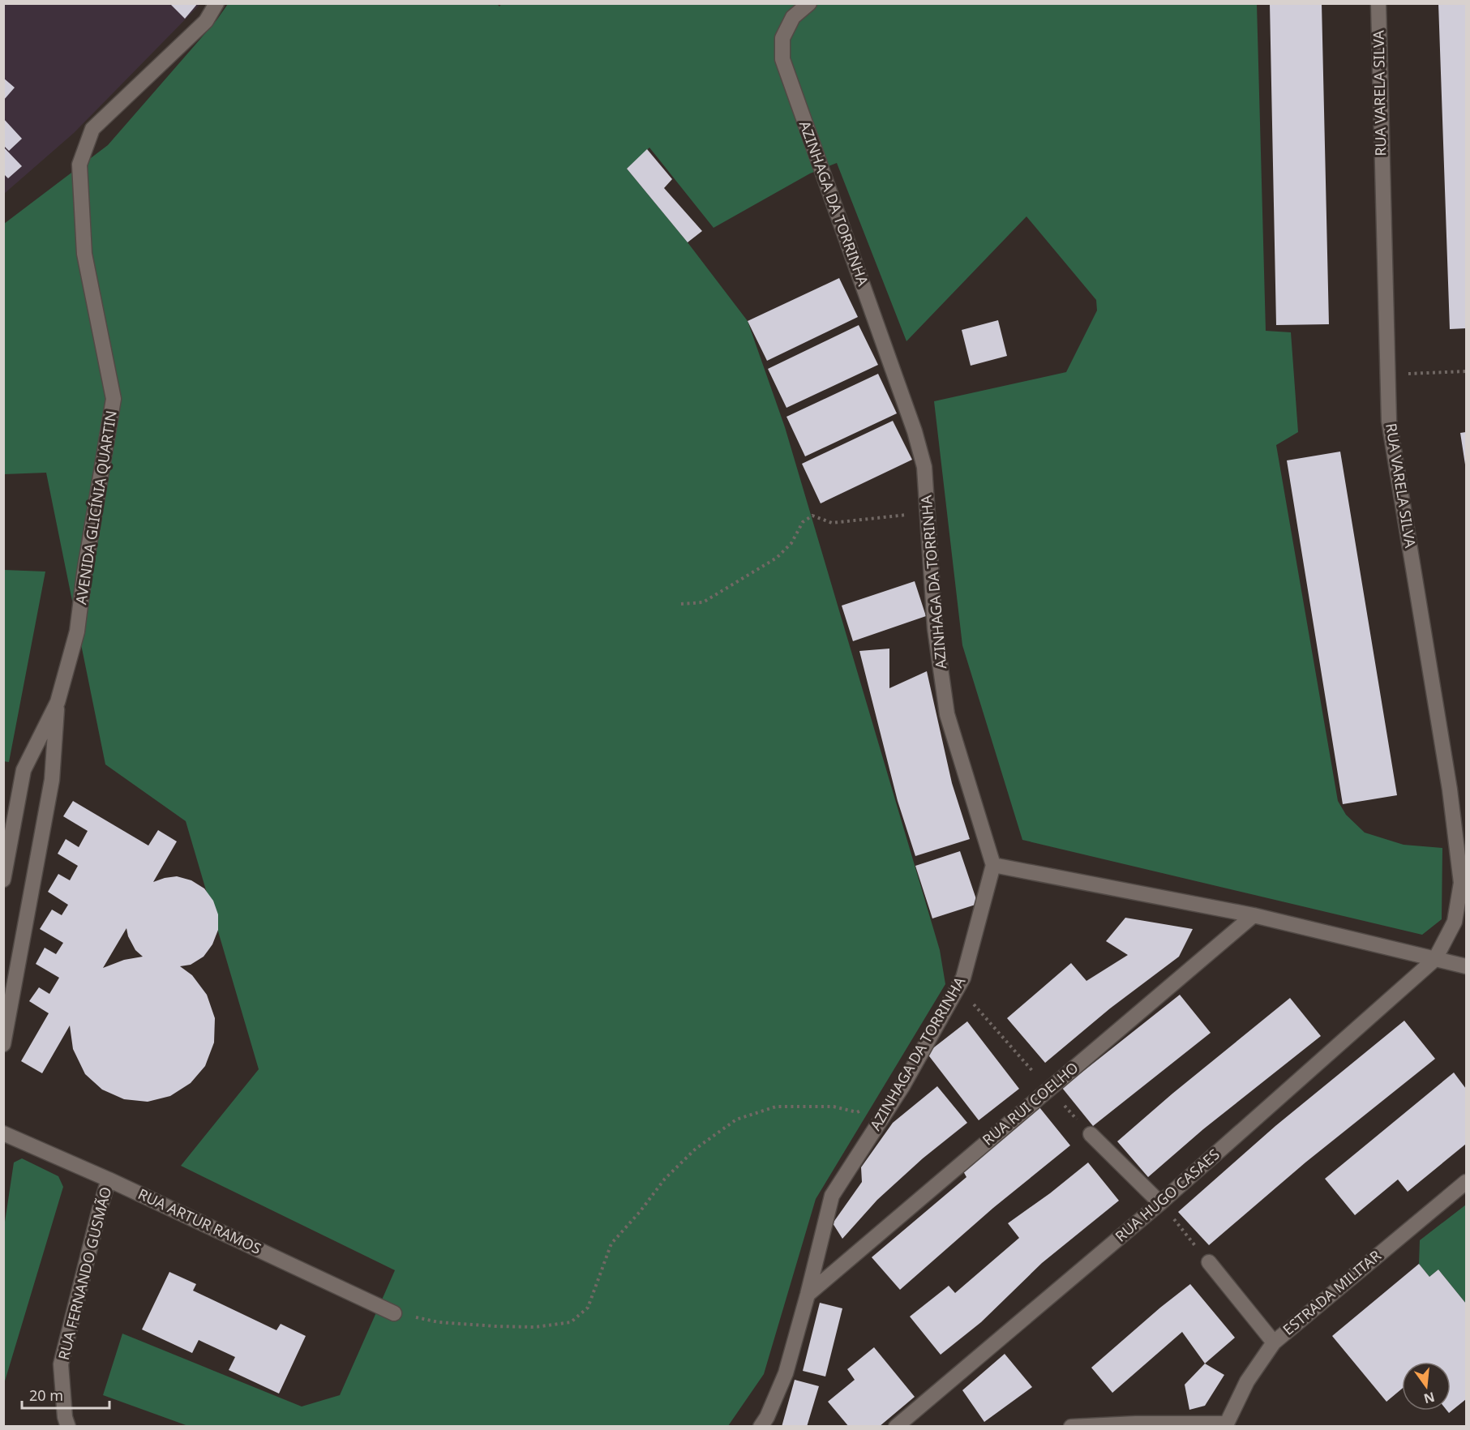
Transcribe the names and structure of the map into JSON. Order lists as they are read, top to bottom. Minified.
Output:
{"streets":{"street":["RUA VARELA SILVA","AZINHAGA DA TORRINHA","AVENIDA GLICÍNIA QUARTIN","RUA RUI COELHO","RUA HUGO CASAES","RUA ARTUR RAMOS","RUA FERNANDO GUSMÃO","ESTRADA MILITAR"]},"crossings":[["RUA VARELA SILVA","RUA HUGO CASAES"],["AZINHAGA DA TORRINHA","RUA RUI COELHO"],["RUA ARTUR RAMOS","RUA FERNANDO GUSMÃO"]],"scale_bar":"20 m","north":"bottom"}
